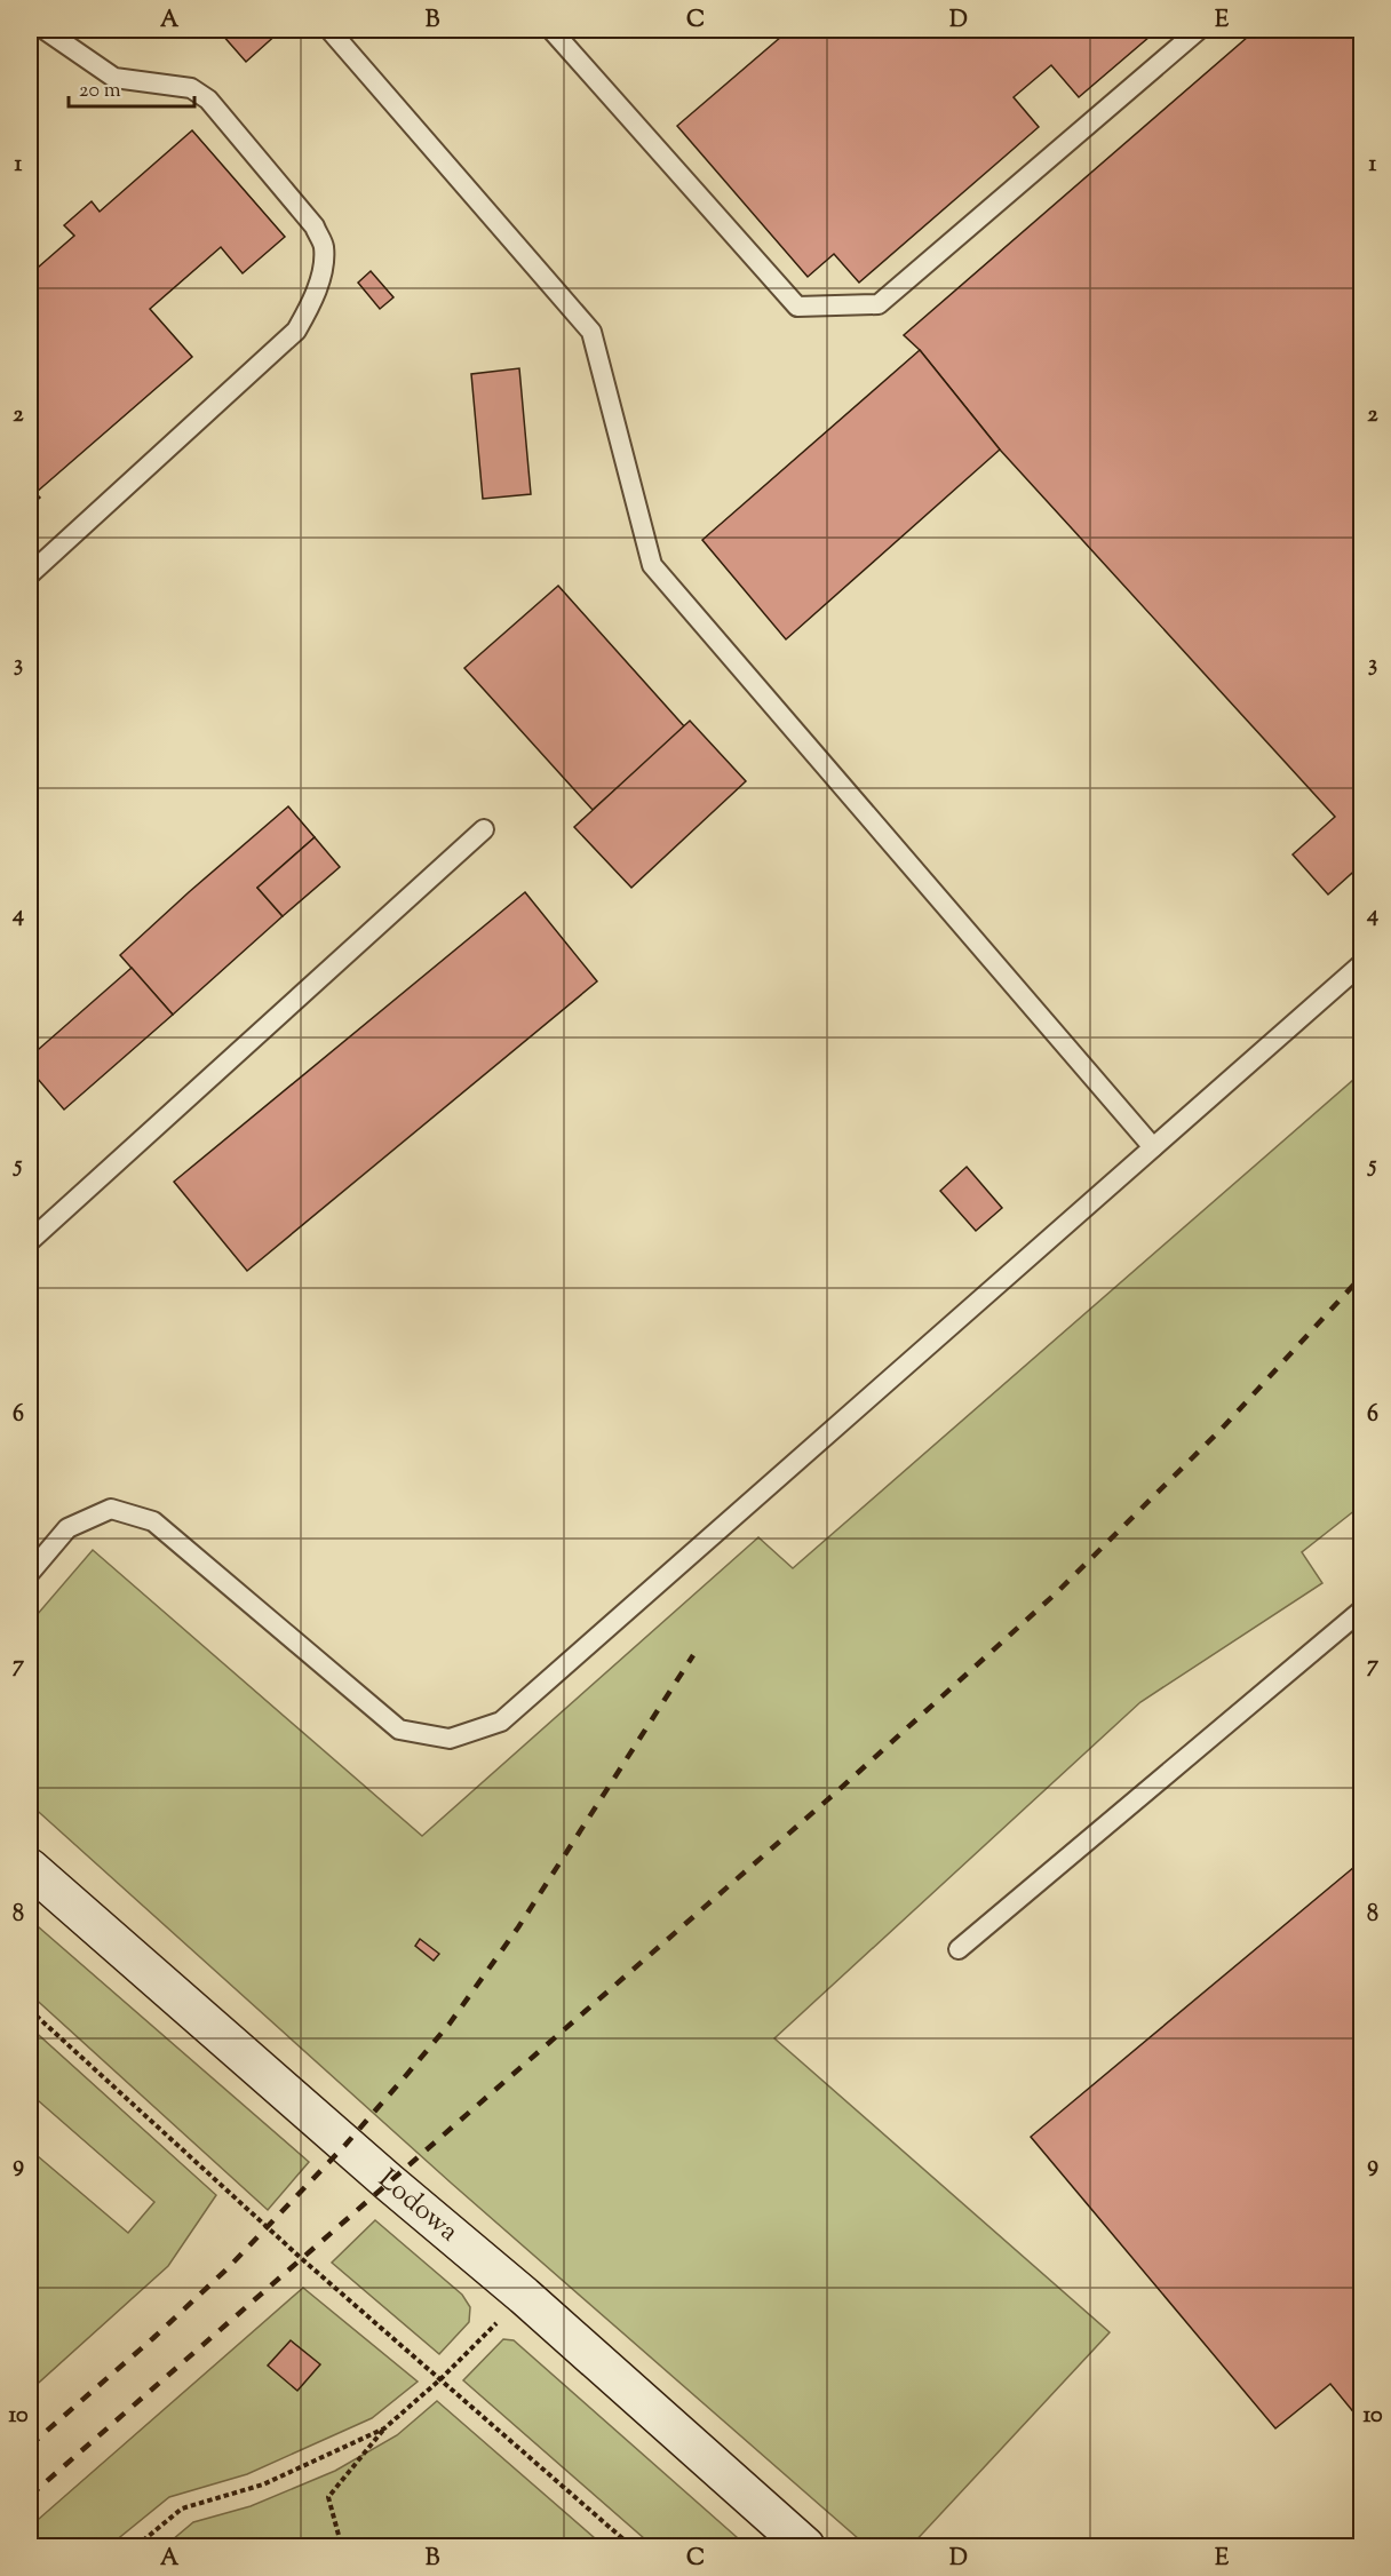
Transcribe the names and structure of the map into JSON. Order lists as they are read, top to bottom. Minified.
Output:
{"streets":{"street":["Lodowa"]},"scale_bar":"20 m","grid":{"columns":["A","B","C","D","E"],"rows":["1","2","3","4","5","6","7","8","9","10"]}}
